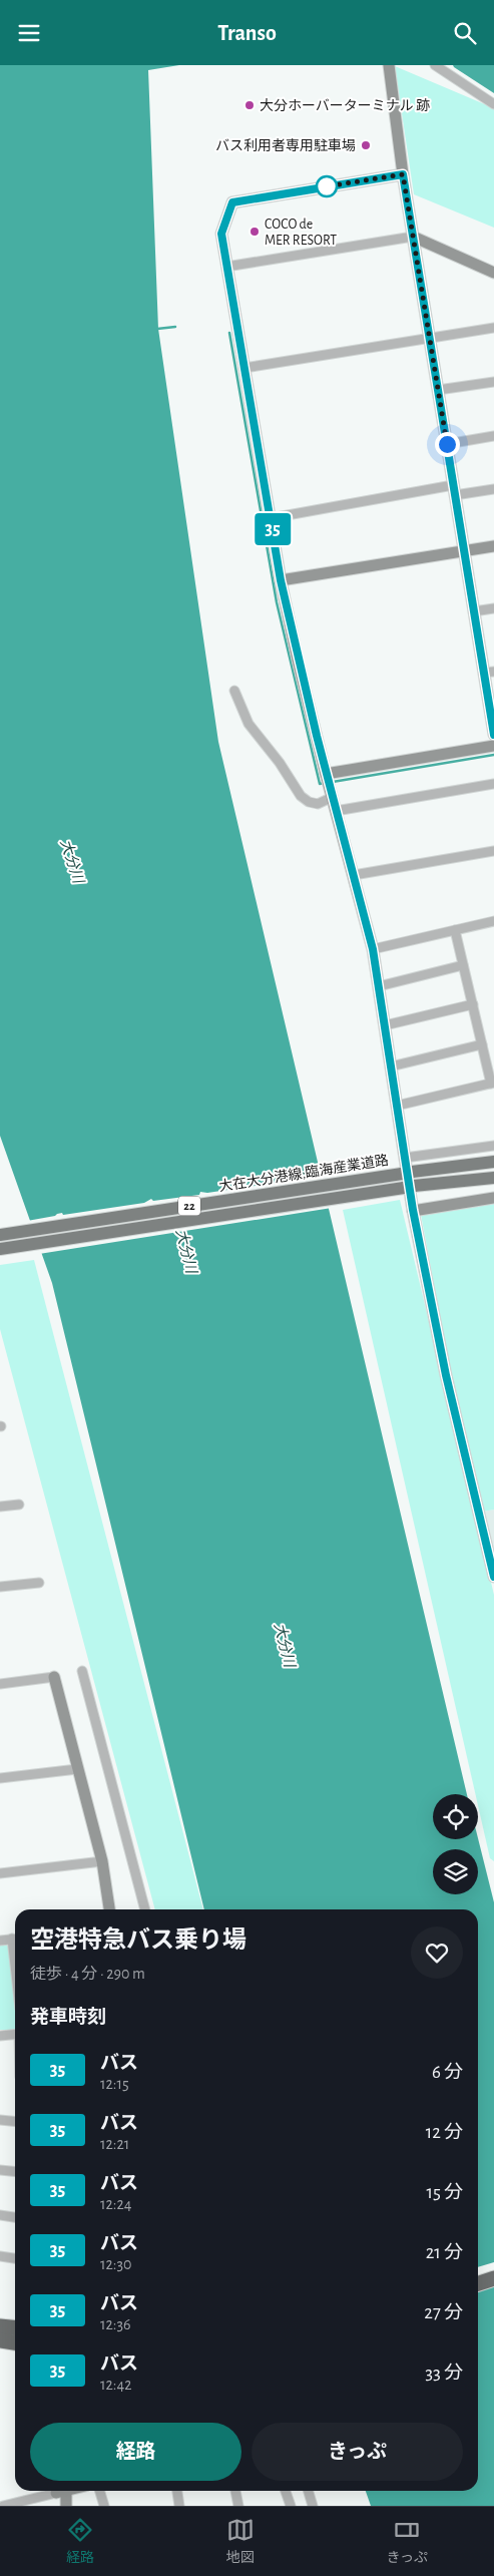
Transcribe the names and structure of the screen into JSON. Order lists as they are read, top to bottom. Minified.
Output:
{"streets":{"main road":["大在大分港線;臨海産業道路","22"]},"water":["大分川"],"places":["大分ホーバーターミナル 跡","バス利用者専用駐車場","COCO de MER RESORT"],"lines":["bus line 35"],"page":{"header":"Transo","on_map":"35","heading":[["空港特急バス乗り場","徒歩 · 4 分 · 290 m"],"発車時刻"],"list":[{"mark":"35","name":"バス","note":"12:15","value":"6 分"},{"mark":"35","name":"バス","note":"12:21","value":"12 分"},{"mark":"35","name":"バス","note":"12:24","value":"15 分"},{"mark":"35","name":"バス","note":"12:30","value":"21 分"},{"mark":"35","name":"バス","note":"12:36","value":"27 分"},{"mark":"35","name":"バス","note":"12:42","value":"33 分"}],"buttons":["経路","きっぷ"],"tabs":["経路","地図","きっぷ"]}}
